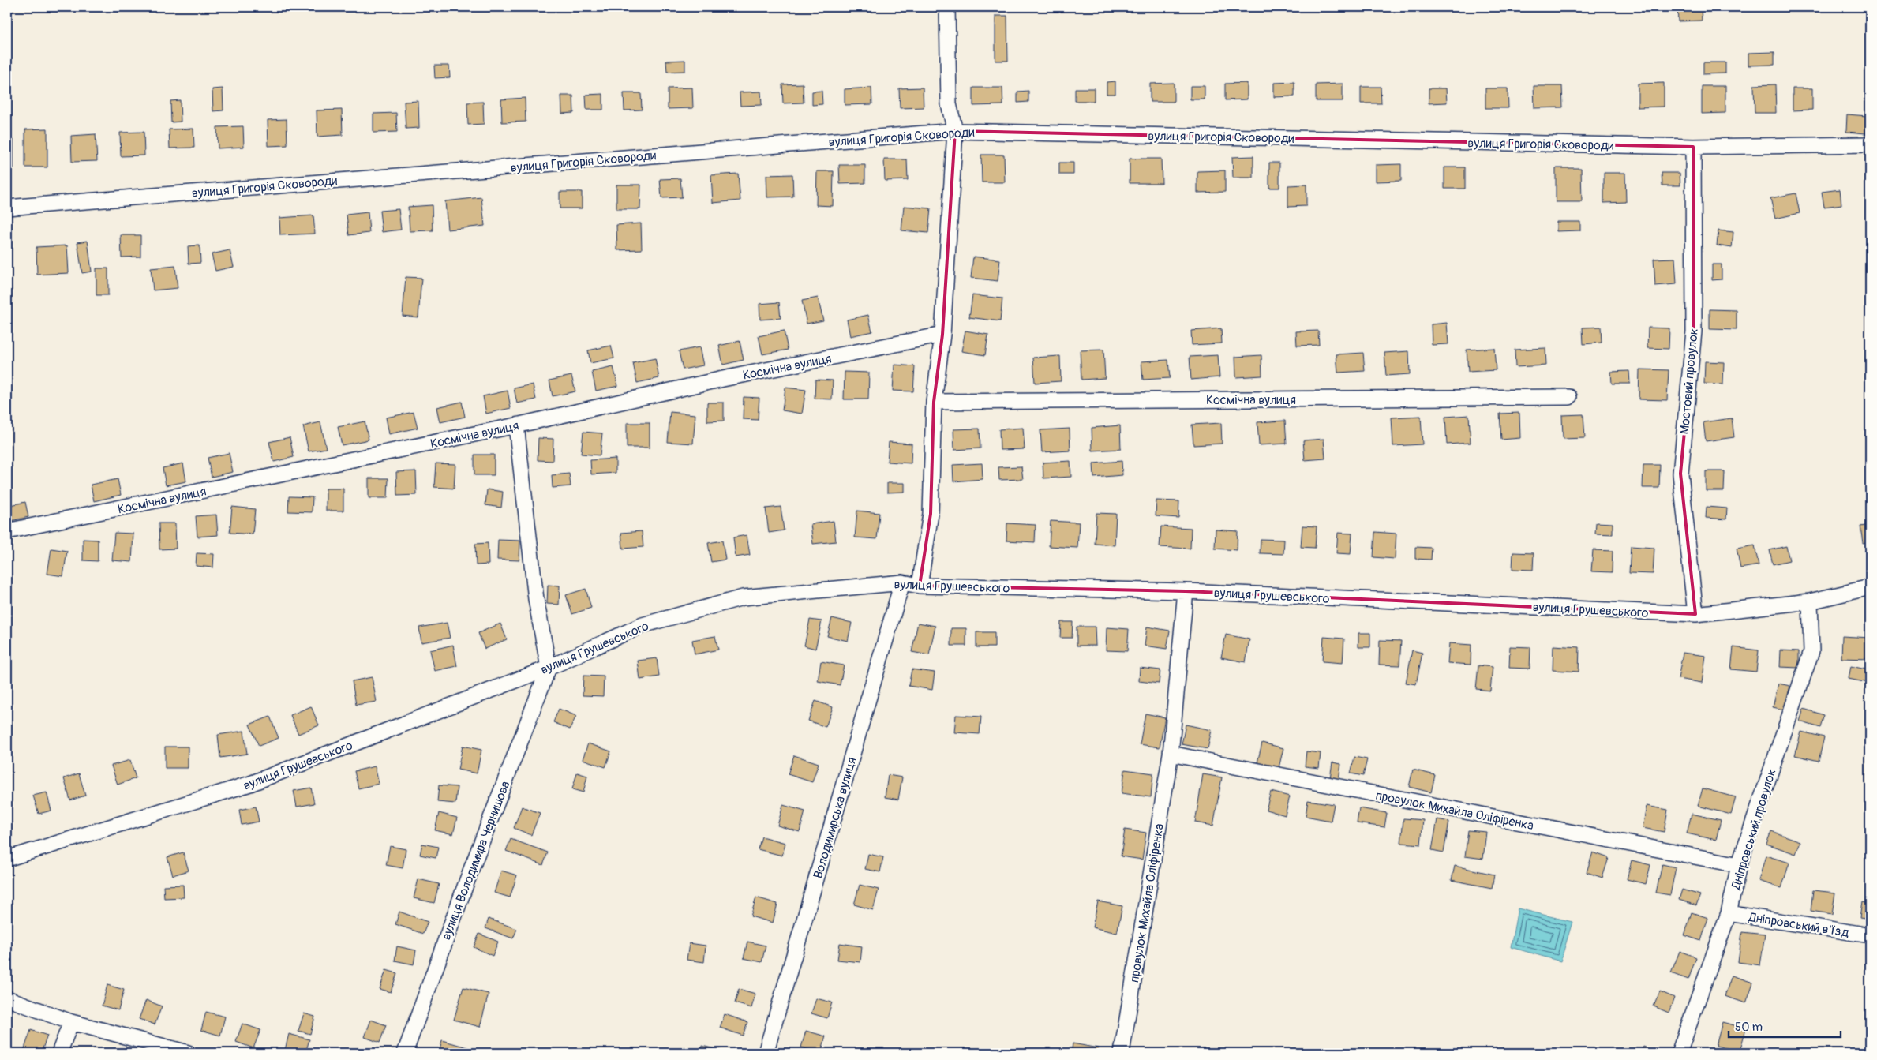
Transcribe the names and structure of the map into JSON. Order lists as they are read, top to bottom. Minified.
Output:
{"streets":{"street":["вулиця Григорія Сковороди","Космічна вулиця","Мостовий провулок","вулиця Грушевського","провулок Михайла Оліфіренка","Володимирська вулиця","Дніпровський провулок","вулиця Володимира Чернишова","Дніпровський в'їзд"]},"crossings":[["вулиця Григорія Сковороди","Мостовий провулок"],["Мостовий провулок","вулиця Грушевського"],["вулиця Грушевського","провулок Михайла Оліфіренка"],["вулиця Грушевського","Володимирська вулиця"],["вулиця Грушевського","Дніпровський провулок"],["вулиця Грушевського","вулиця Володимира Чернишова"],["провулок Михайла Оліфіренка","Дніпровський провулок"],["Дніпровський провулок","Дніпровський в'їзд"]],"scale_bar":"50 m"}
